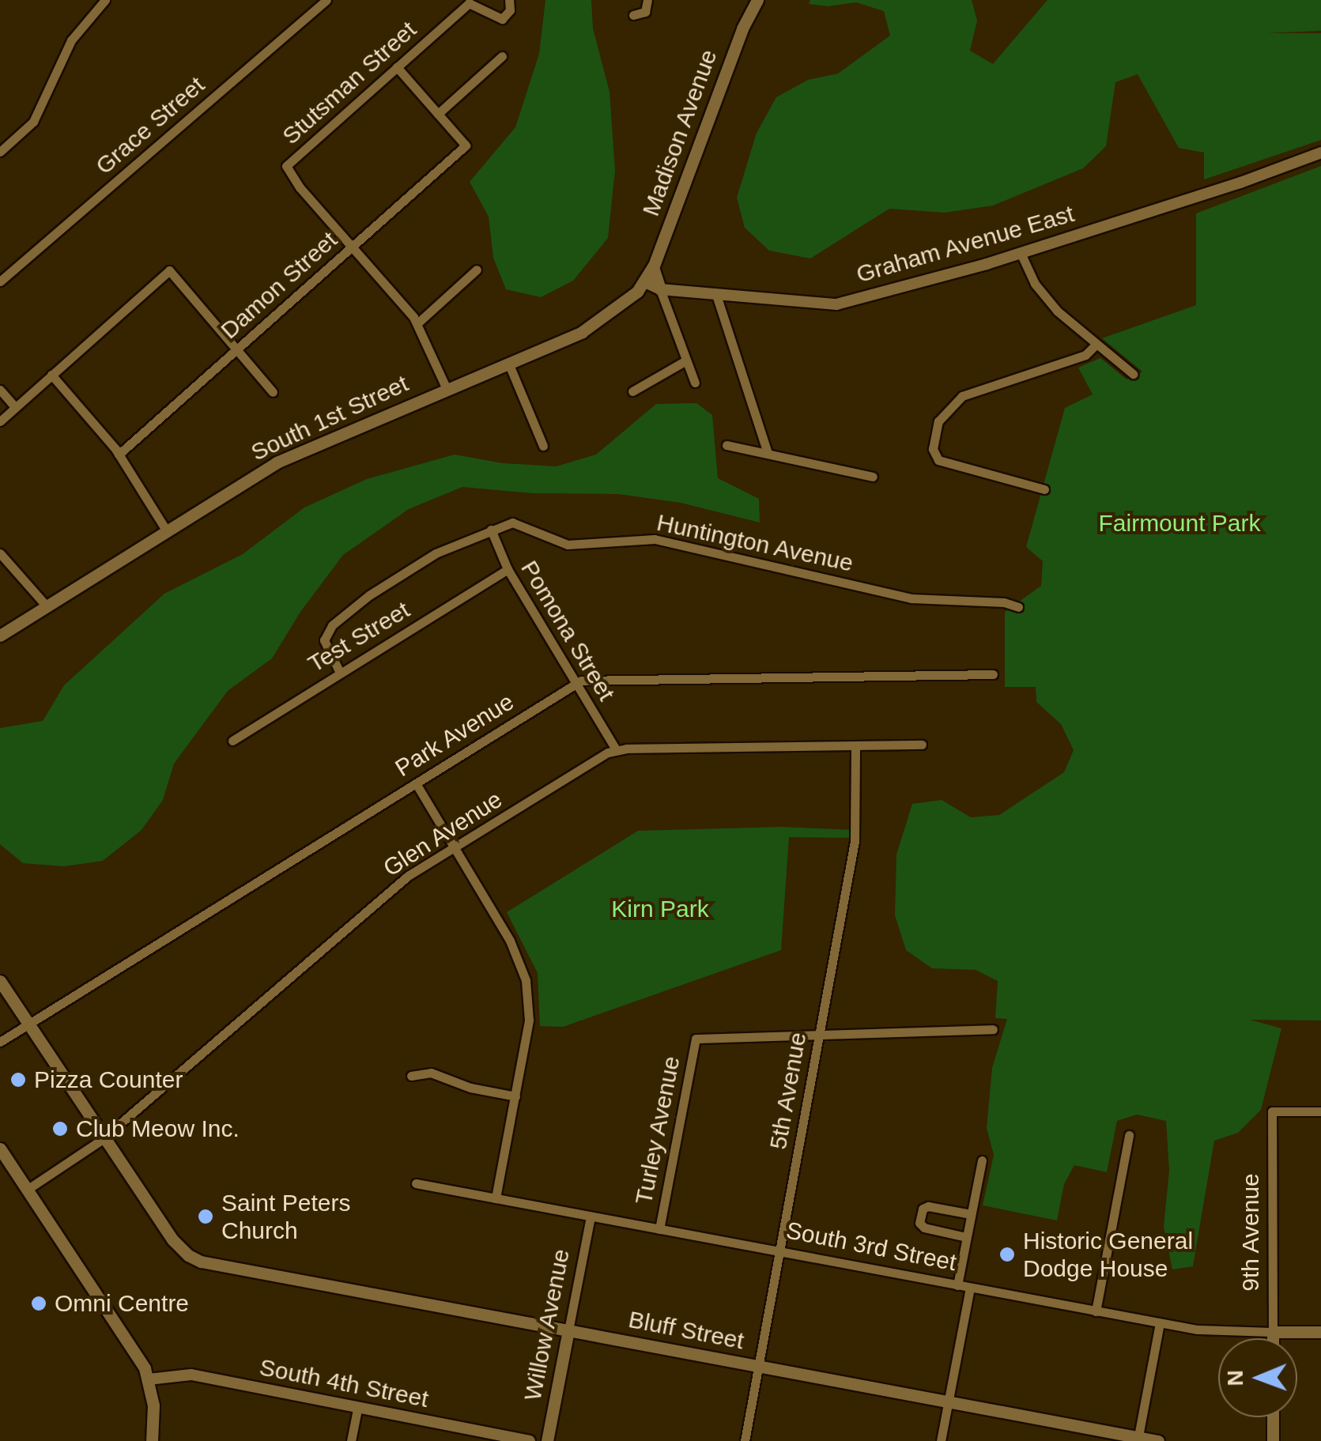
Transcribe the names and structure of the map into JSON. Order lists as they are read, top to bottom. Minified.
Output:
{"streets":{"main road":["Madison Avenue","South 1st Street","9th Avenue","South 3rd Street","Willow Avenue","Bluff Street"],"street":["Stutsman Street","Grace Street","Graham Avenue East","Damon Street","Huntington Avenue","Pomona Street","Test Street","Park Avenue","Glen Avenue","5th Avenue","Turley Avenue","South 4th Street"]},"crossings":[["Stutsman Street","Damon Street"],["Madison Avenue","Graham Avenue East"],["Madison Avenue","South 1st Street"],["Graham Avenue East","South 1st Street"],["Huntington Avenue","Pomona Street"],["Huntington Avenue","Test Street"],["Pomona Street","Test Street"],["Pomona Street","Park Avenue"],["Pomona Street","Glen Avenue"],["Glen Avenue","Bluff Street"],["5th Avenue","Turley Avenue"],["5th Avenue","South 3rd Street"],["5th Avenue","Bluff Street"],["Turley Avenue","South 3rd Street"],["9th Avenue","South 3rd Street"],["South 3rd Street","Willow Avenue"],["Willow Avenue","Bluff Street"]],"parks":["Fairmount Park","Kirn Park"],"places":["Pizza Counter","Club Meow Inc.","Saint Peters Church","Historic General Dodge House","Omni Centre"],"north":"left"}
